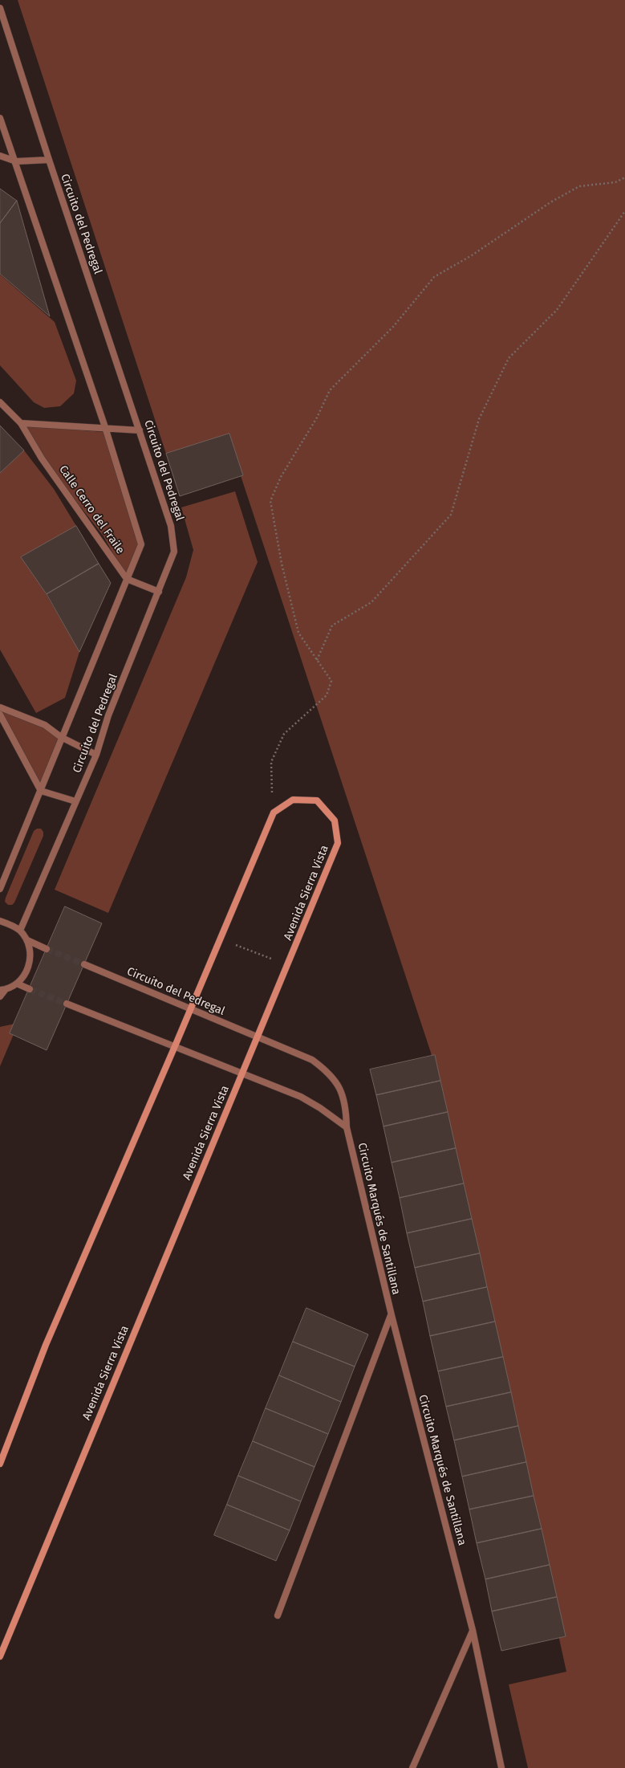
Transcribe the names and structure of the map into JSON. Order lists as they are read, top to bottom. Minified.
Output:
{"streets":{"main road":["Avenida Sierra Vista"],"street":["Circuito del Pedregal","Calle Cerro del Fraile","Circuito Marqués de Santillana"]},"crossings":[["Circuito del Pedregal","Avenida Sierra Vista"],["Circuito del Pedregal","Circuito Marqués de Santillana"],["Avenida Sierra Vista","Circuito Marqués de Santillana"]]}
